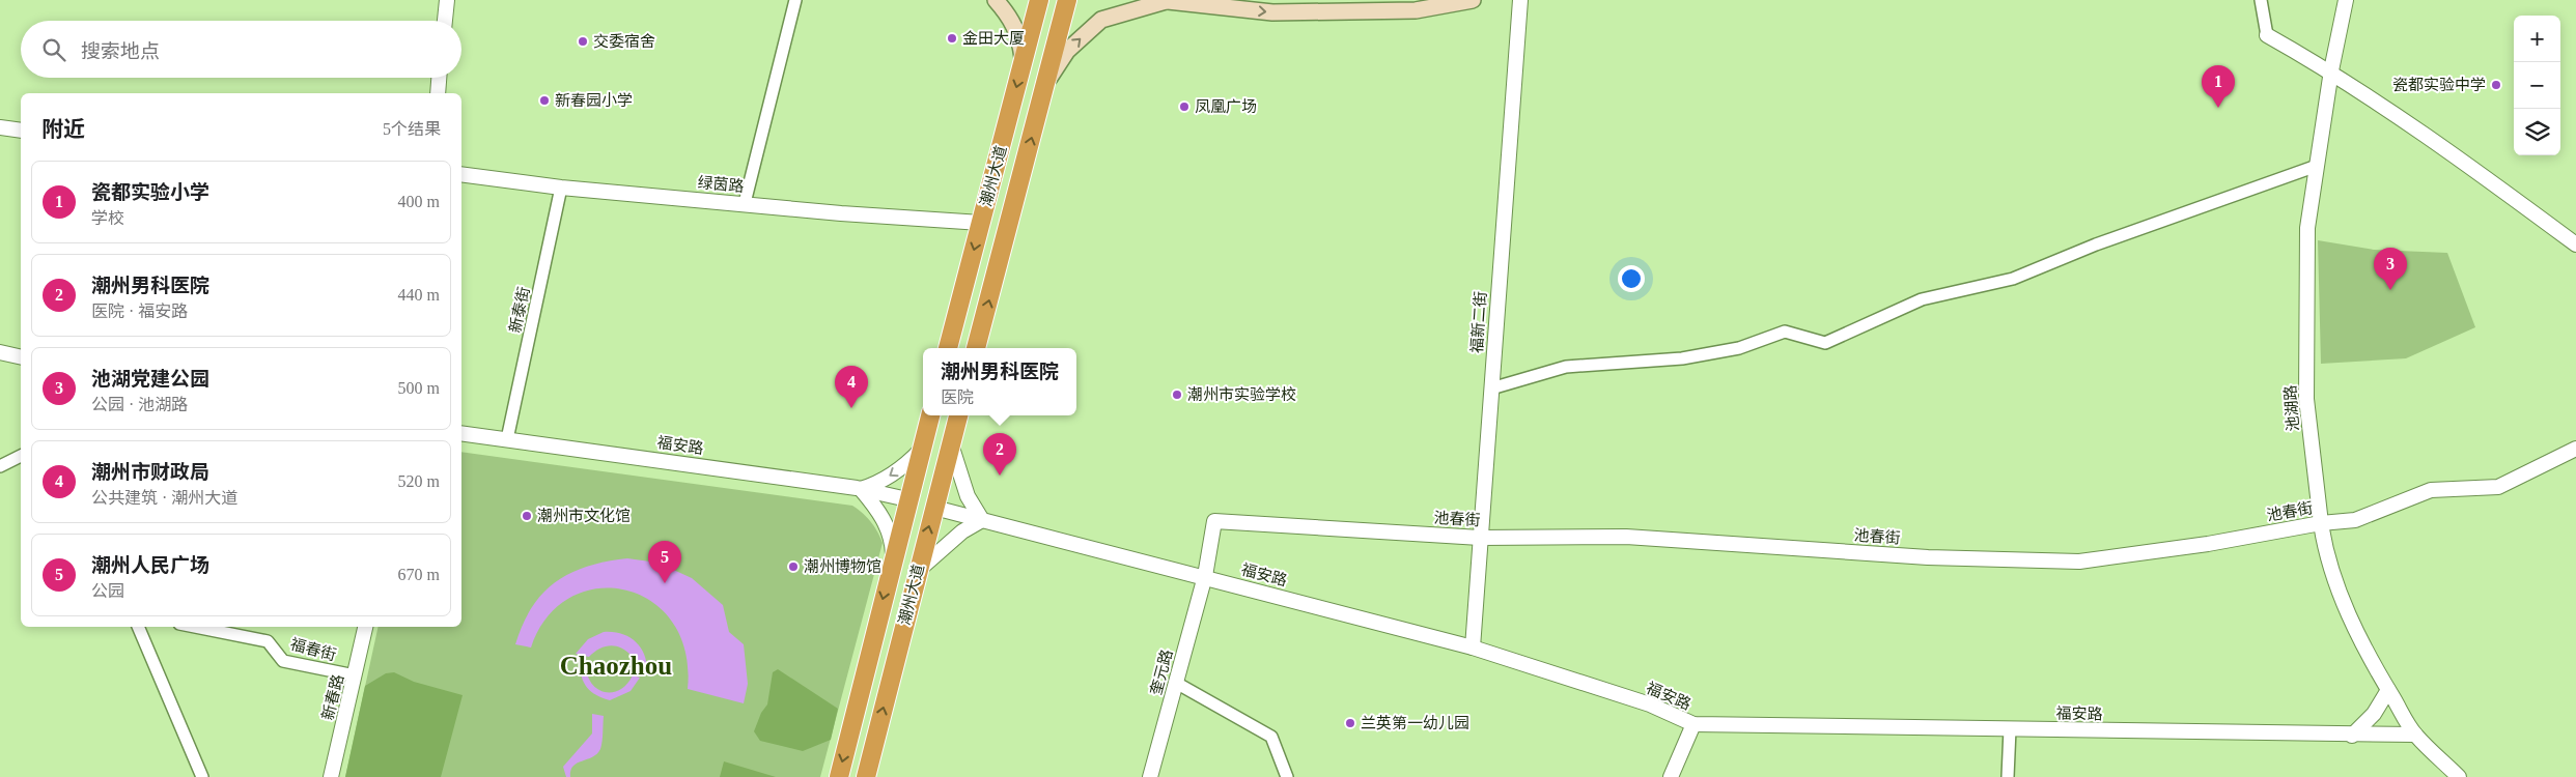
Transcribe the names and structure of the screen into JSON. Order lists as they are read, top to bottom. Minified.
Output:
{"streets":{"highway":["潮州大道"],"street":["绿茵路","新泰街","福新二街","池湖路","福安路","池春街","福春街","奎元路","新春路"]},"crossings":[["潮州大道","绿茵路"],["潮州大道","福安路"],["绿茵路","新泰街"],["新泰街","福安路"],["福新二街","福安路"],["福新二街","池春街"],["池湖路","福安路"],["池湖路","池春街"],["福安路","池春街"],["福安路","奎元路"],["池春街","奎元路"],["福春街","新春路"]],"districts":["Chaozhou"],"places":["金田大厦","交委宿舍","瓷都实验中学","新春园小学","凤凰广场","潮州市实验学校","潮州市文化馆","潮州博物馆","兰英第一幼儿园"],"page":{"map_buttons":["+","−"],"search":"搜索地点","pins":["1","3","4","2","5"],"heading":["附近","5个结果"],"list":[{"mark":"1","name":"瓷都实验小学","note":"学校","value":"400 m"},{"mark":"2","name":"潮州男科医院","note":"医院 · 福安路","value":"440 m"},{"mark":"3","name":"池湖党建公园","note":"公园 · 池湖路","value":"500 m"},{"mark":"4","name":"潮州市财政局","note":"公共建筑 · 潮州大道","value":"520 m"},{"mark":"5","name":"潮州人民广场","note":"公园","value":"670 m"}],"popup":["潮州男科医院","医院"]}}
